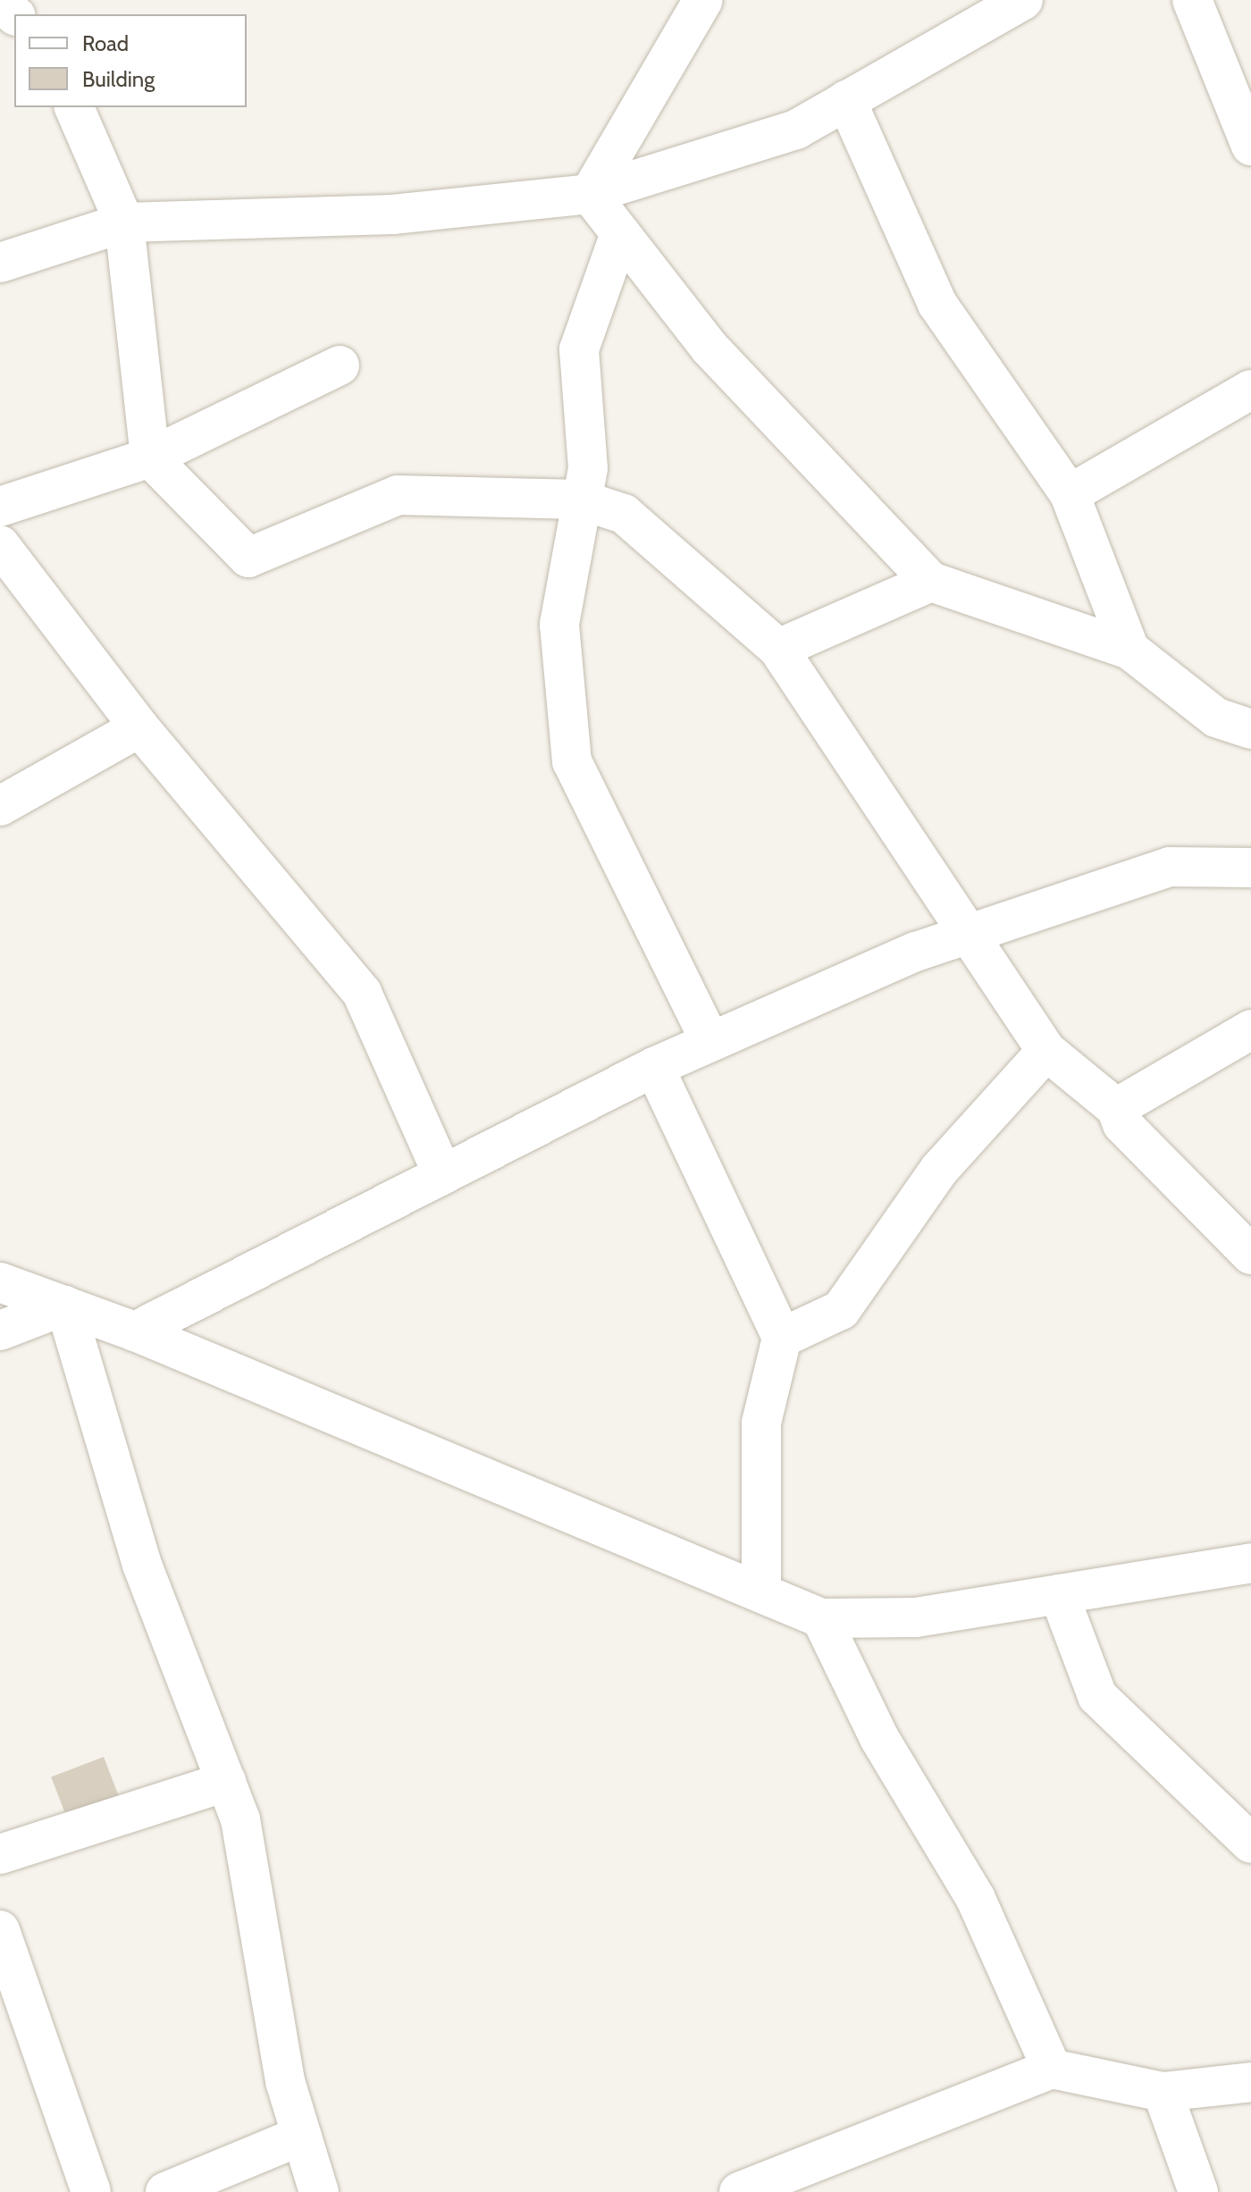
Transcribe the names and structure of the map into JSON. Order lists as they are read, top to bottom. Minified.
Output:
{"legend":["Road","Building"]}
